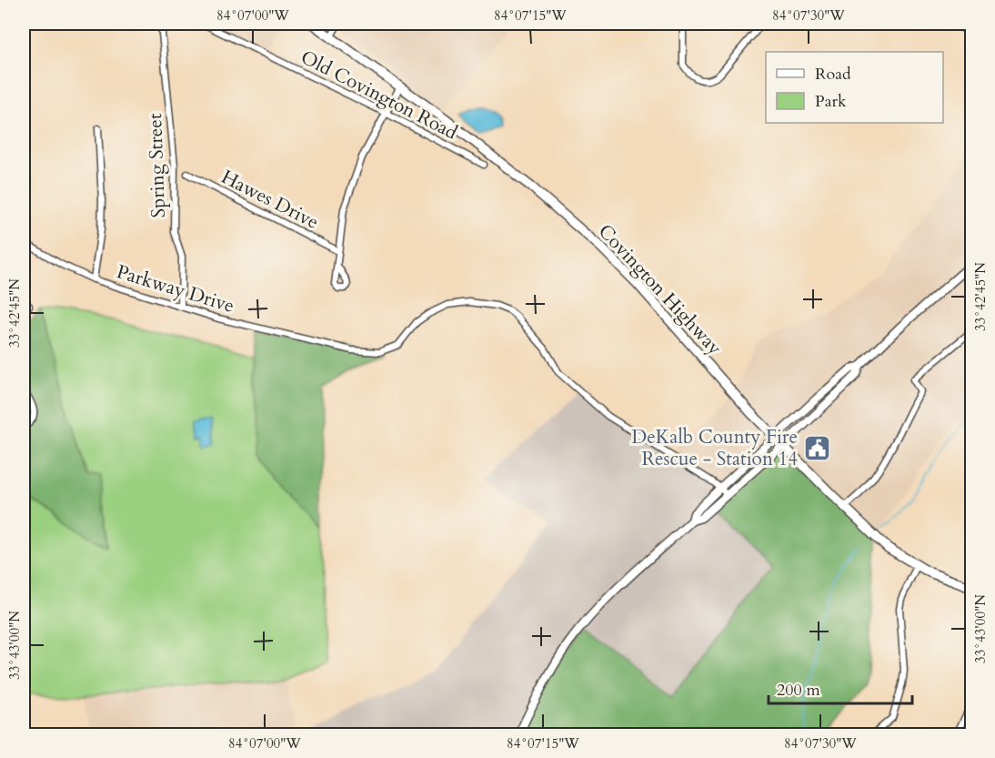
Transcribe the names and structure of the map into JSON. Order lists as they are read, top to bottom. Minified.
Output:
{"streets":{"main road":["Covington Highway"],"street":["Old Covington Road","Spring Street","Hawes Drive","Parkway Drive"]},"crossings":[["Spring Street","Parkway Drive"]],"places":{"public building":["DeKalb County Fire Rescue - Station 14"]},"legend":["Road","Park"],"scale_bar":"200 m","coordinates":["84°07'00\"W","84°07'15\"W","84°07'30\"W","33°42'45\"N","33°43'00\"N"]}
